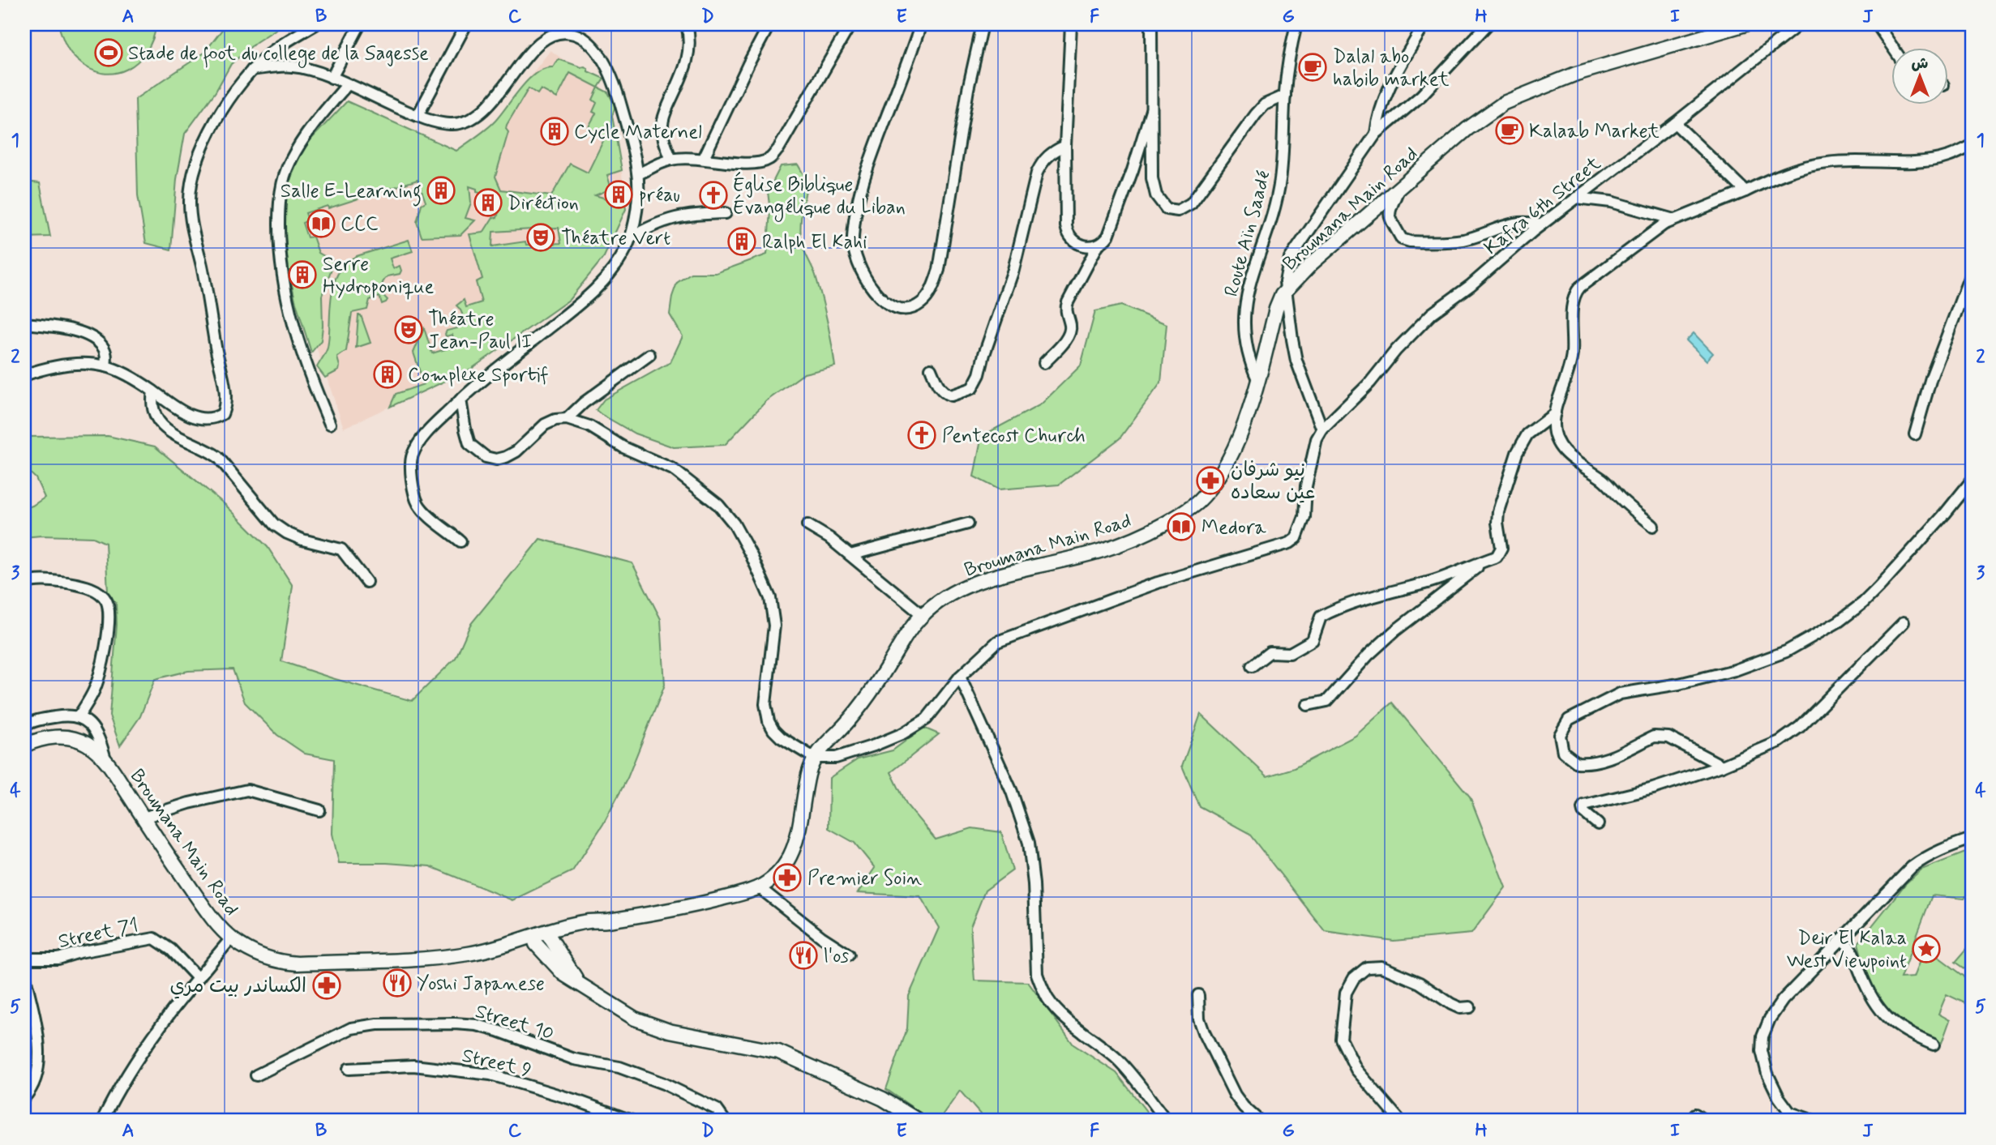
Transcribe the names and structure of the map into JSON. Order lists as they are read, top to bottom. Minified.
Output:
{"streets":{"main road":["Broumana Main Road"],"street":["Kafra 6th Street","Route Aïn Saadé","Street 71","Street 10","Street 9"]},"crossings":[["Broumana Main Road","Route Aïn Saadé"]],"places":{"sports":["Stade de foot du college de la Sagesse"],"cafe":["Dalal abo habib market","Kalaab Market"],"building":["Cycle Maternel","Salle E-Learning","préau","Diréction","Ralph El Kahi","Serre Hydroponique","Complexe Sportif"],"church":["Église Biblique Évangélique du Liban","Pentecost Church"],"library":["CCC","Medora"],"theatre":["Théatre Vert","Théatre Jean-Paul II"],"pharmacy":["نيو شرفان عين سعاده","Premier Soin","الكساندر بيت مري"],"place":["Deir El Kalaa West Viewpoint"],"restaurant":["l'os","Yoshi Japanese"]},"north":"top","grid":{"columns":["A","B","C","D","E","F","G","H","I","J"],"rows":["1","2","3","4","5"]}}
